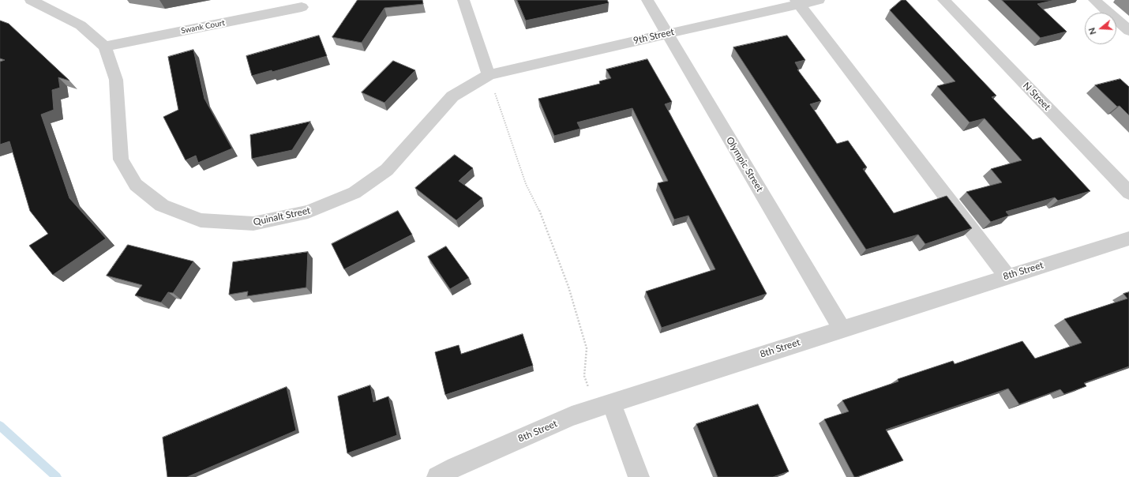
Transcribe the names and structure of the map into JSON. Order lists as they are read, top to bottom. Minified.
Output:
{"streets":{"street":["Swank Court","9th Street","N Street","Olympic Street","Quinalt Street","8th Street"]},"crossings":[["Swank Court","Quinalt Street"],["9th Street","Olympic Street"],["9th Street","Quinalt Street"],["Olympic Street","8th Street"]],"north":"left"}
